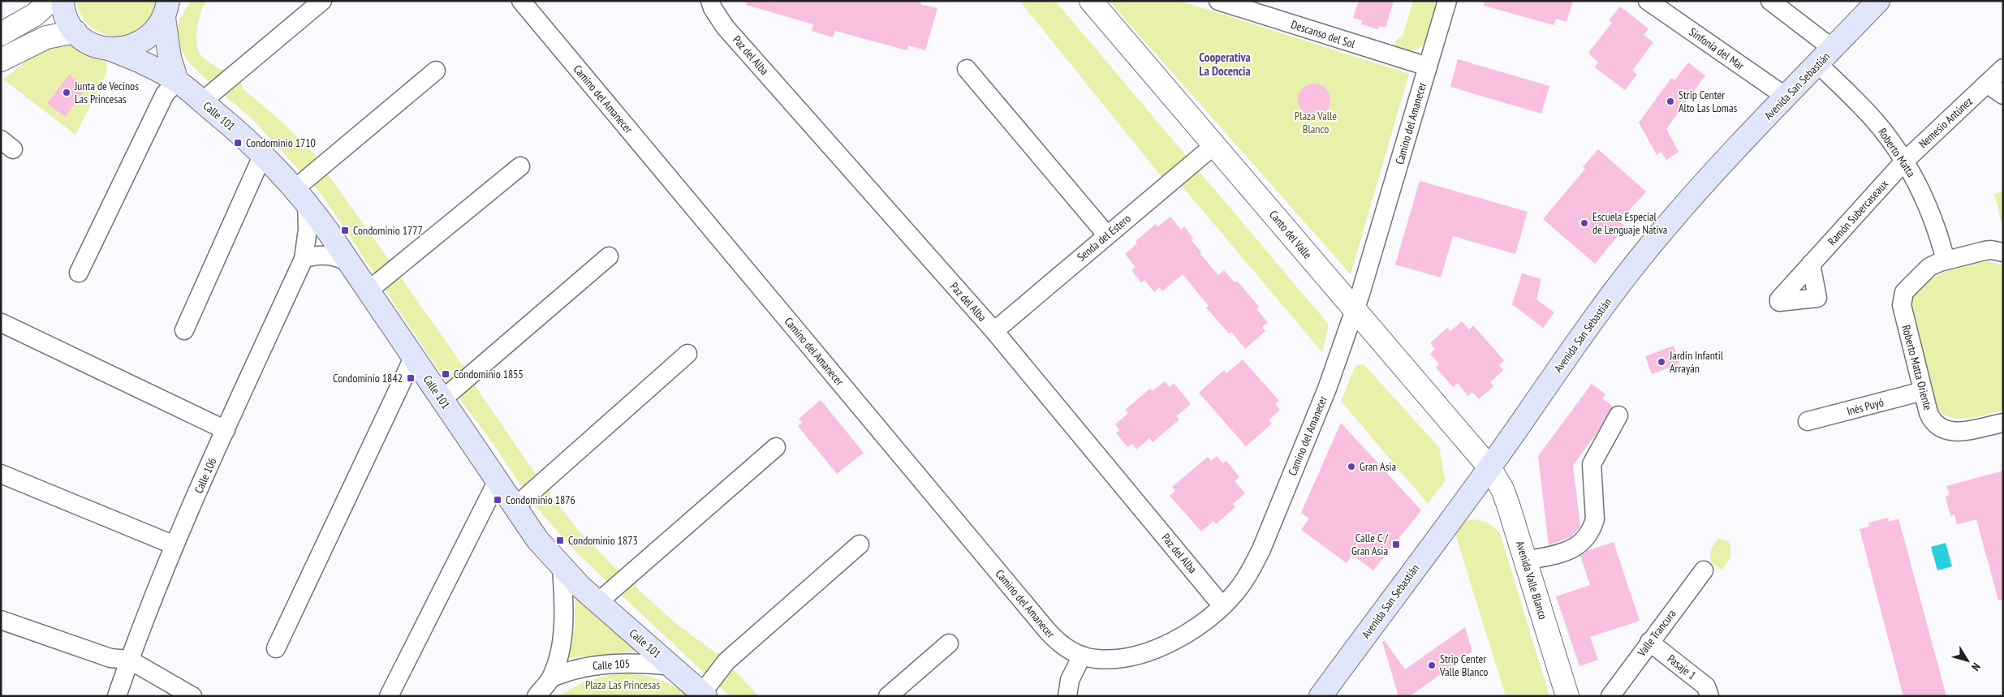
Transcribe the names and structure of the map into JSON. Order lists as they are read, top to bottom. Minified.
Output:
{"streets":{"main road":["Avenida San Sebastián","Calle 101"],"street":["Descanso del Sol","Sinfonía del Mar","Paz del Alba","Camino del Amanecer","Nemesio Antúnez","Roberto Matta","Ramón Subercaseaux","Canto del Valle","Senda del Estero","Roberto Matta Oriente","Inés Puyó","Calle 106","Avenida Valle Blanco","Valle Trancura","Calle 105","Pasaje 1"]},"crossings":[["Descanso del Sol","Camino del Amanecer"],["Sinfonía del Mar","Avenida San Sebastián"],["Paz del Alba","Camino del Amanecer"],["Paz del Alba","Senda del Estero"],["Avenida San Sebastián","Roberto Matta"],["Avenida San Sebastián","Canto del Valle"],["Avenida San Sebastián","Avenida Valle Blanco"],["Camino del Amanecer","Canto del Valle"],["Calle 101","Calle 106"],["Calle 101","Calle 105"],["Nemesio Antúnez","Roberto Matta"],["Nemesio Antúnez","Ramón Subercaseaux"],["Roberto Matta","Ramón Subercaseaux"],["Roberto Matta","Roberto Matta Oriente"],["Canto del Valle","Senda del Estero"],["Canto del Valle","Avenida Valle Blanco"],["Roberto Matta Oriente","Inés Puyó"],["Valle Trancura","Pasaje 1"]],"districts":["Cooperativa La Docencia"],"parks":["Plaza Valle Blanco","Plaza Las Princesas"],"places":{"other":["Junta de Vecinos Las Princesas","Strip Center Alto Las Lomas","Escuela Especial de Lenguaje Nativa","Jardín Infantil Arrayán","Gran Asia","Strip Center Valle Blanco"],"transit":["Condominio 1710","Condominio 1777","Condominio 1855","Condominio 1842","Condominio 1876","Condominio 1873","Calle C / Gran Asia"]},"north":"bottom right"}
